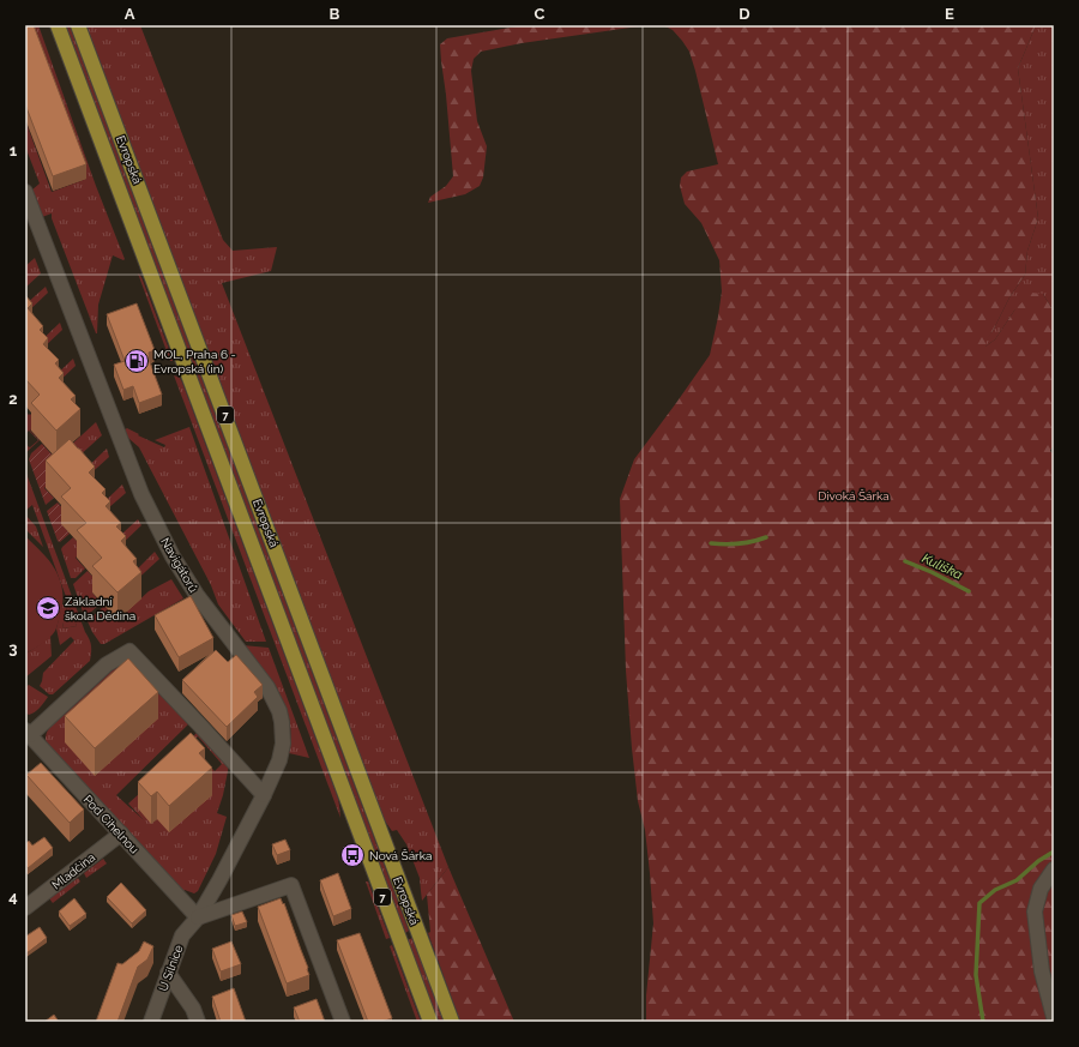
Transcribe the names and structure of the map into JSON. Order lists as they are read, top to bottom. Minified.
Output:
{"streets":{"main road":["Evropská","7"],"street":["Navigátorů","Pod Cihelnou","Mladčina","U Silnice"]},"crossings":[["Navigátorů","Pod Cihelnou"],["Navigátorů","U Silnice"],["Pod Cihelnou","Mladčina"],["Pod Cihelnou","U Silnice"]],"water":["Kuliška"],"parks":["Divoká Šárka"],"places":{"fuel station":["MOL, Praha 6 - Evropská (in)"],"school or university":["Základní škola Dědina"],"bus stop":["Nová Šárka"]},"grid":{"columns":["A","B","C","D","E"],"rows":["1","2","3","4"]}}
